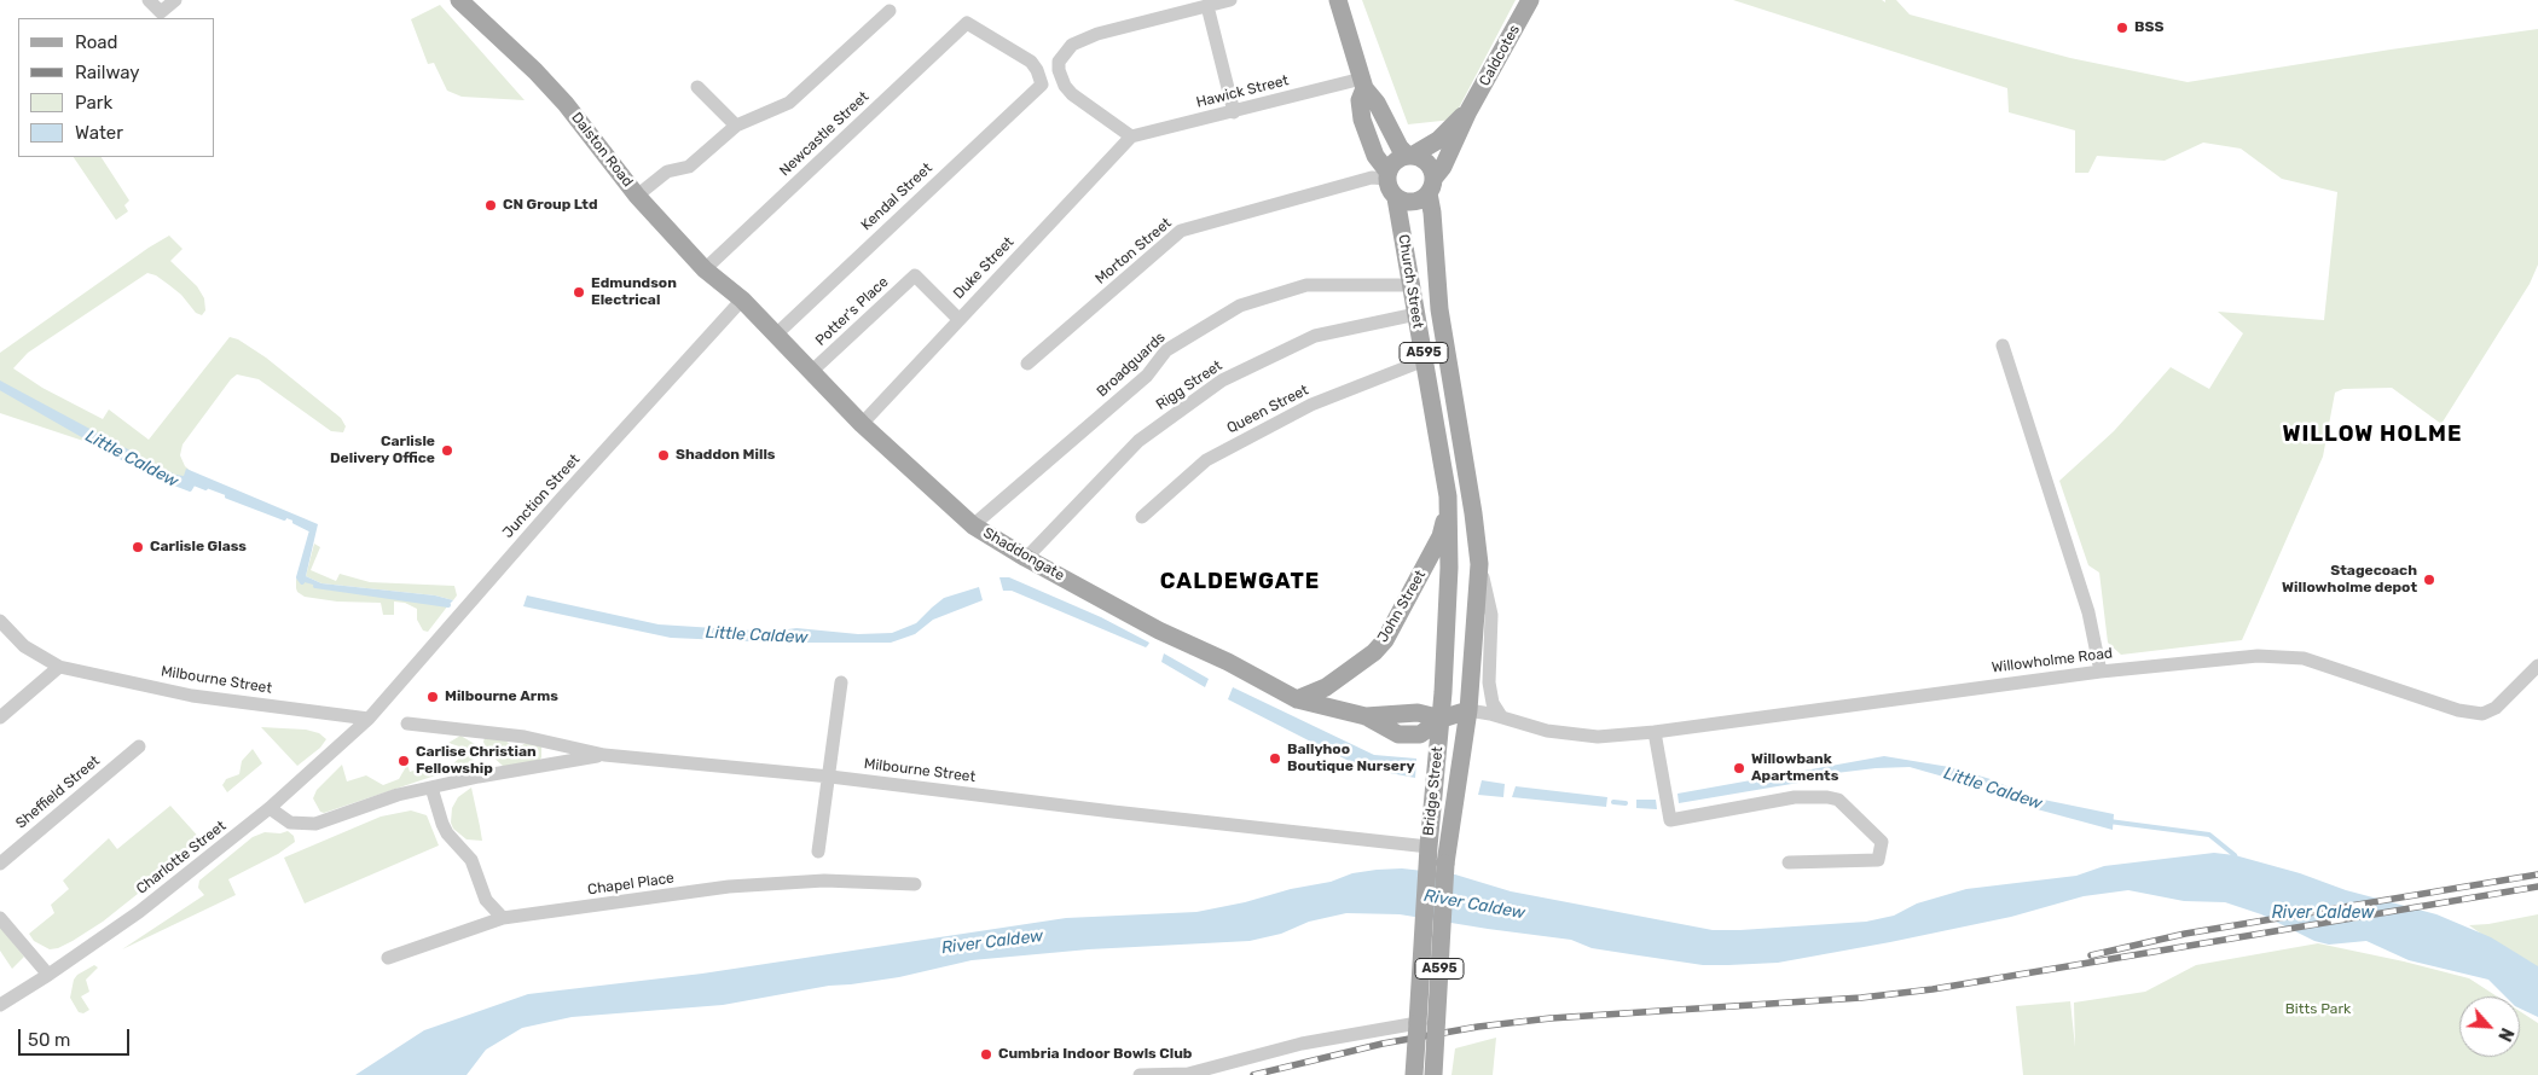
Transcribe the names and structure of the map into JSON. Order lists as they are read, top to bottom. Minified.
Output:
{"streets":{"main road":["Caldcotes","Dalston Road","Church Street","A595","Shaddongate","John Street","Bridge Street"],"street":["Hawick Street","Newcastle Street","Kendal Street","Morton Street","Duke Street","Potter's Place","Broadguards","Rigg Street","Queen Street","Junction Street","Willowholme Road","Milbourne Street","Sheffield Street","Charlotte Street","Chapel Place"]},"crossings":[["Caldcotes","Morton Street"],["Caldcotes","Church Street"],["Hawick Street","Duke Street"],["Newcastle Street","Dalston Road"],["Newcastle Street","Kendal Street"],["Dalston Road","Junction Street"],["Dalston Road","Shaddongate"],["Kendal Street","Shaddongate"],["Morton Street","Church Street"],["Duke Street","Potter's Place"],["Duke Street","Shaddongate"],["Church Street","Broadguards"],["Church Street","Rigg Street"],["Church Street","Queen Street"],["Church Street","John Street"],["Church Street","Bridge Street"],["Potter's Place","Shaddongate"],["Broadguards","Shaddongate"],["Rigg Street","Shaddongate"],["Junction Street","Shaddongate"],["Junction Street","Milbourne Street"],["Junction Street","Charlotte Street"],["Shaddongate","John Street"],["Shaddongate","Willowholme Road"],["Shaddongate","Bridge Street"],["John Street","Bridge Street"],["Willowholme Road","Bridge Street"],["Milbourne Street","Bridge Street"],["Milbourne Street","Charlotte Street"]],"districts":["WILLOW HOLME","CALDEWGATE"],"water":["Little Caldew","River Caldew"],"parks":["Bitts Park"],"places":["BSS","CN Group Ltd","Edmundson Electrical","Carlisle Delivery Office","Shaddon Mills","Carlisle Glass","Stagecoach Willowholme depot","Milbourne Arms","Ballyhoo Boutique Nursery","Carlise Christian Fellowship","Willowbank Apartments","Cumbria Indoor Bowls Club"],"legend":["Road","Railway","Park","Water"],"scale_bar":"50 m","north":"bottom right"}
